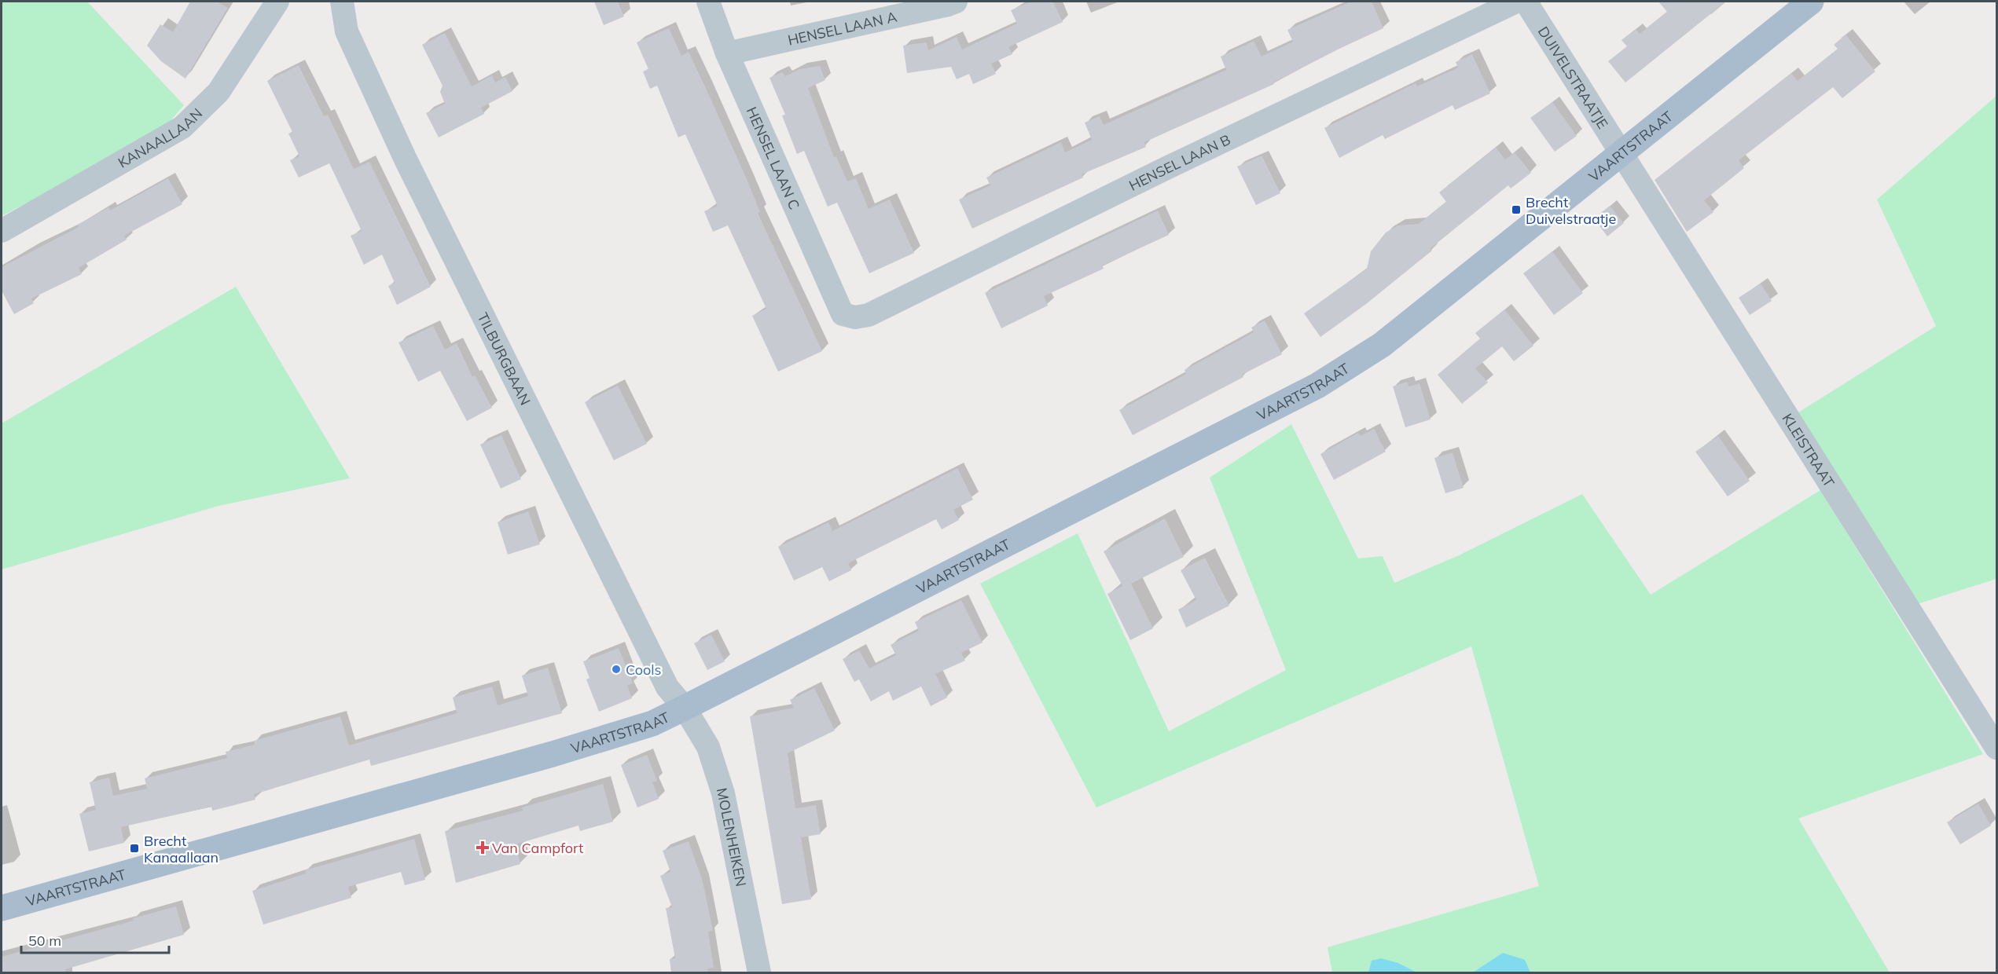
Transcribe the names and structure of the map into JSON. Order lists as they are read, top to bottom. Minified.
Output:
{"streets":{"main road":["VAARTSTRAAT"],"street":["HENSEL LAAN A","DUIVELSTRAATJE","KANAALLAAN","HENSEL LAAN C","HENSEL LAAN B","TILBURGBAAN","KLEISTRAAT","MOLENHEIKEN"]},"crossings":[["HENSEL LAAN A","HENSEL LAAN C"],["DUIVELSTRAATJE","VAARTSTRAAT"],["DUIVELSTRAATJE","KLEISTRAAT"],["VAARTSTRAAT","TILBURGBAAN"],["VAARTSTRAAT","KLEISTRAAT"],["VAARTSTRAAT","MOLENHEIKEN"],["HENSEL LAAN C","HENSEL LAAN B"],["TILBURGBAAN","MOLENHEIKEN"]],"places":{"transit":["Brecht Duivelstraatje","Brecht Kanaallaan"],"other":["Cools"],"health":["Van Campfort"]},"scale_bar":"50 m"}
